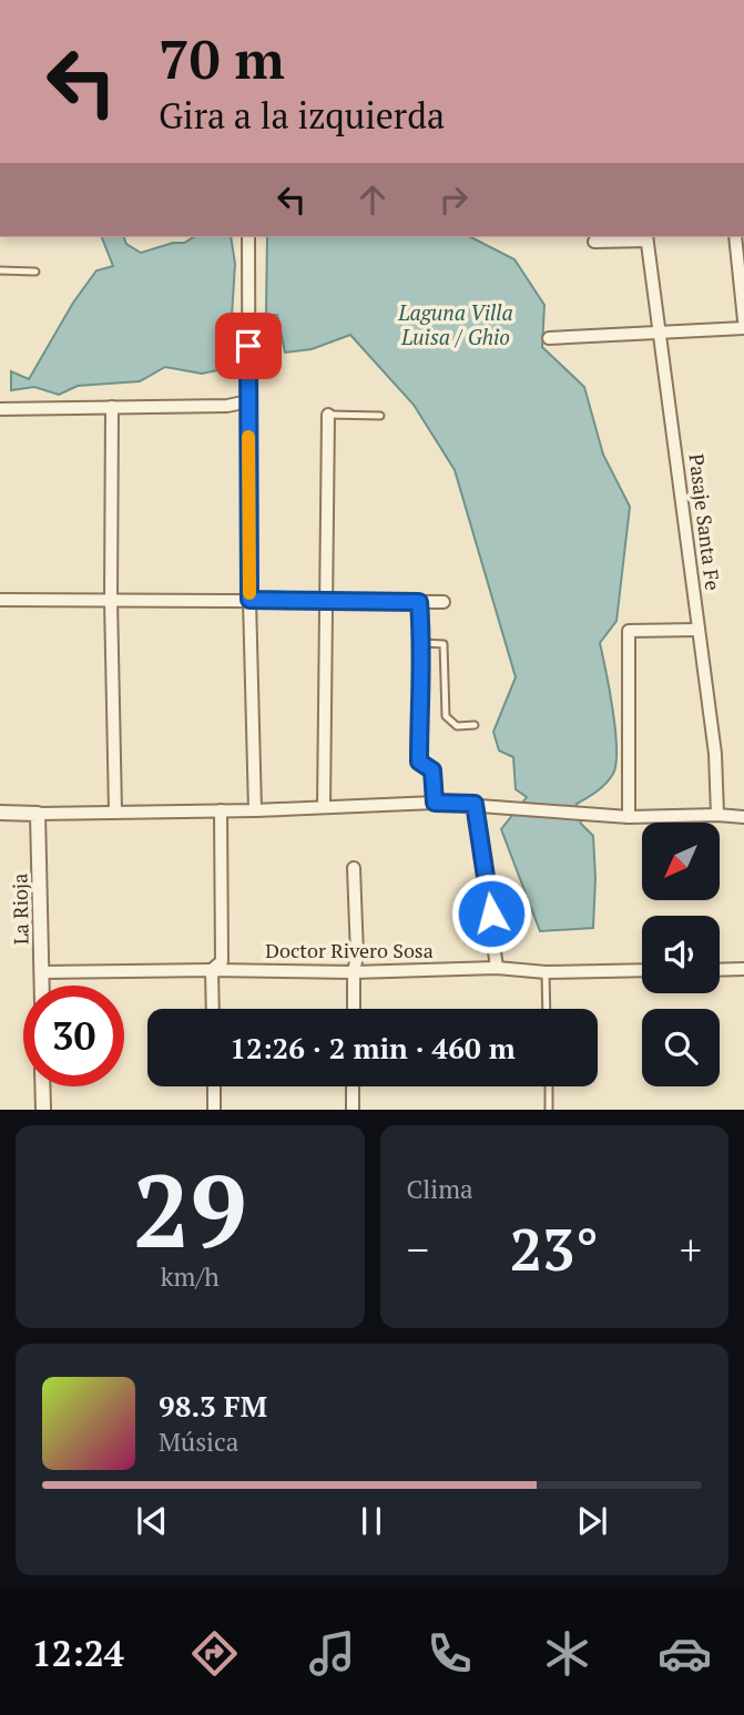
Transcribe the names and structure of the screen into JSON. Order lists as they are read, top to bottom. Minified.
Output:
{"streets":{"street":["Pasaje Santa Fe","La Rioja","Doctor Rivero Sosa"]},"crossings":[["La Rioja","Doctor Rivero Sosa"]],"water":["Laguna Villa Luisa / Ghio"],"north":"bottom left","page":{"turn":["70 m","Gira a la izquierda"],"limit":"30","trip":"12:26 · 2 min · 460 m","tile":[["29","km/h"],"Clima"],"heat":["−","23°","+"],"song":["98.3 FM","Música"],"tabs":"12:24"}}
